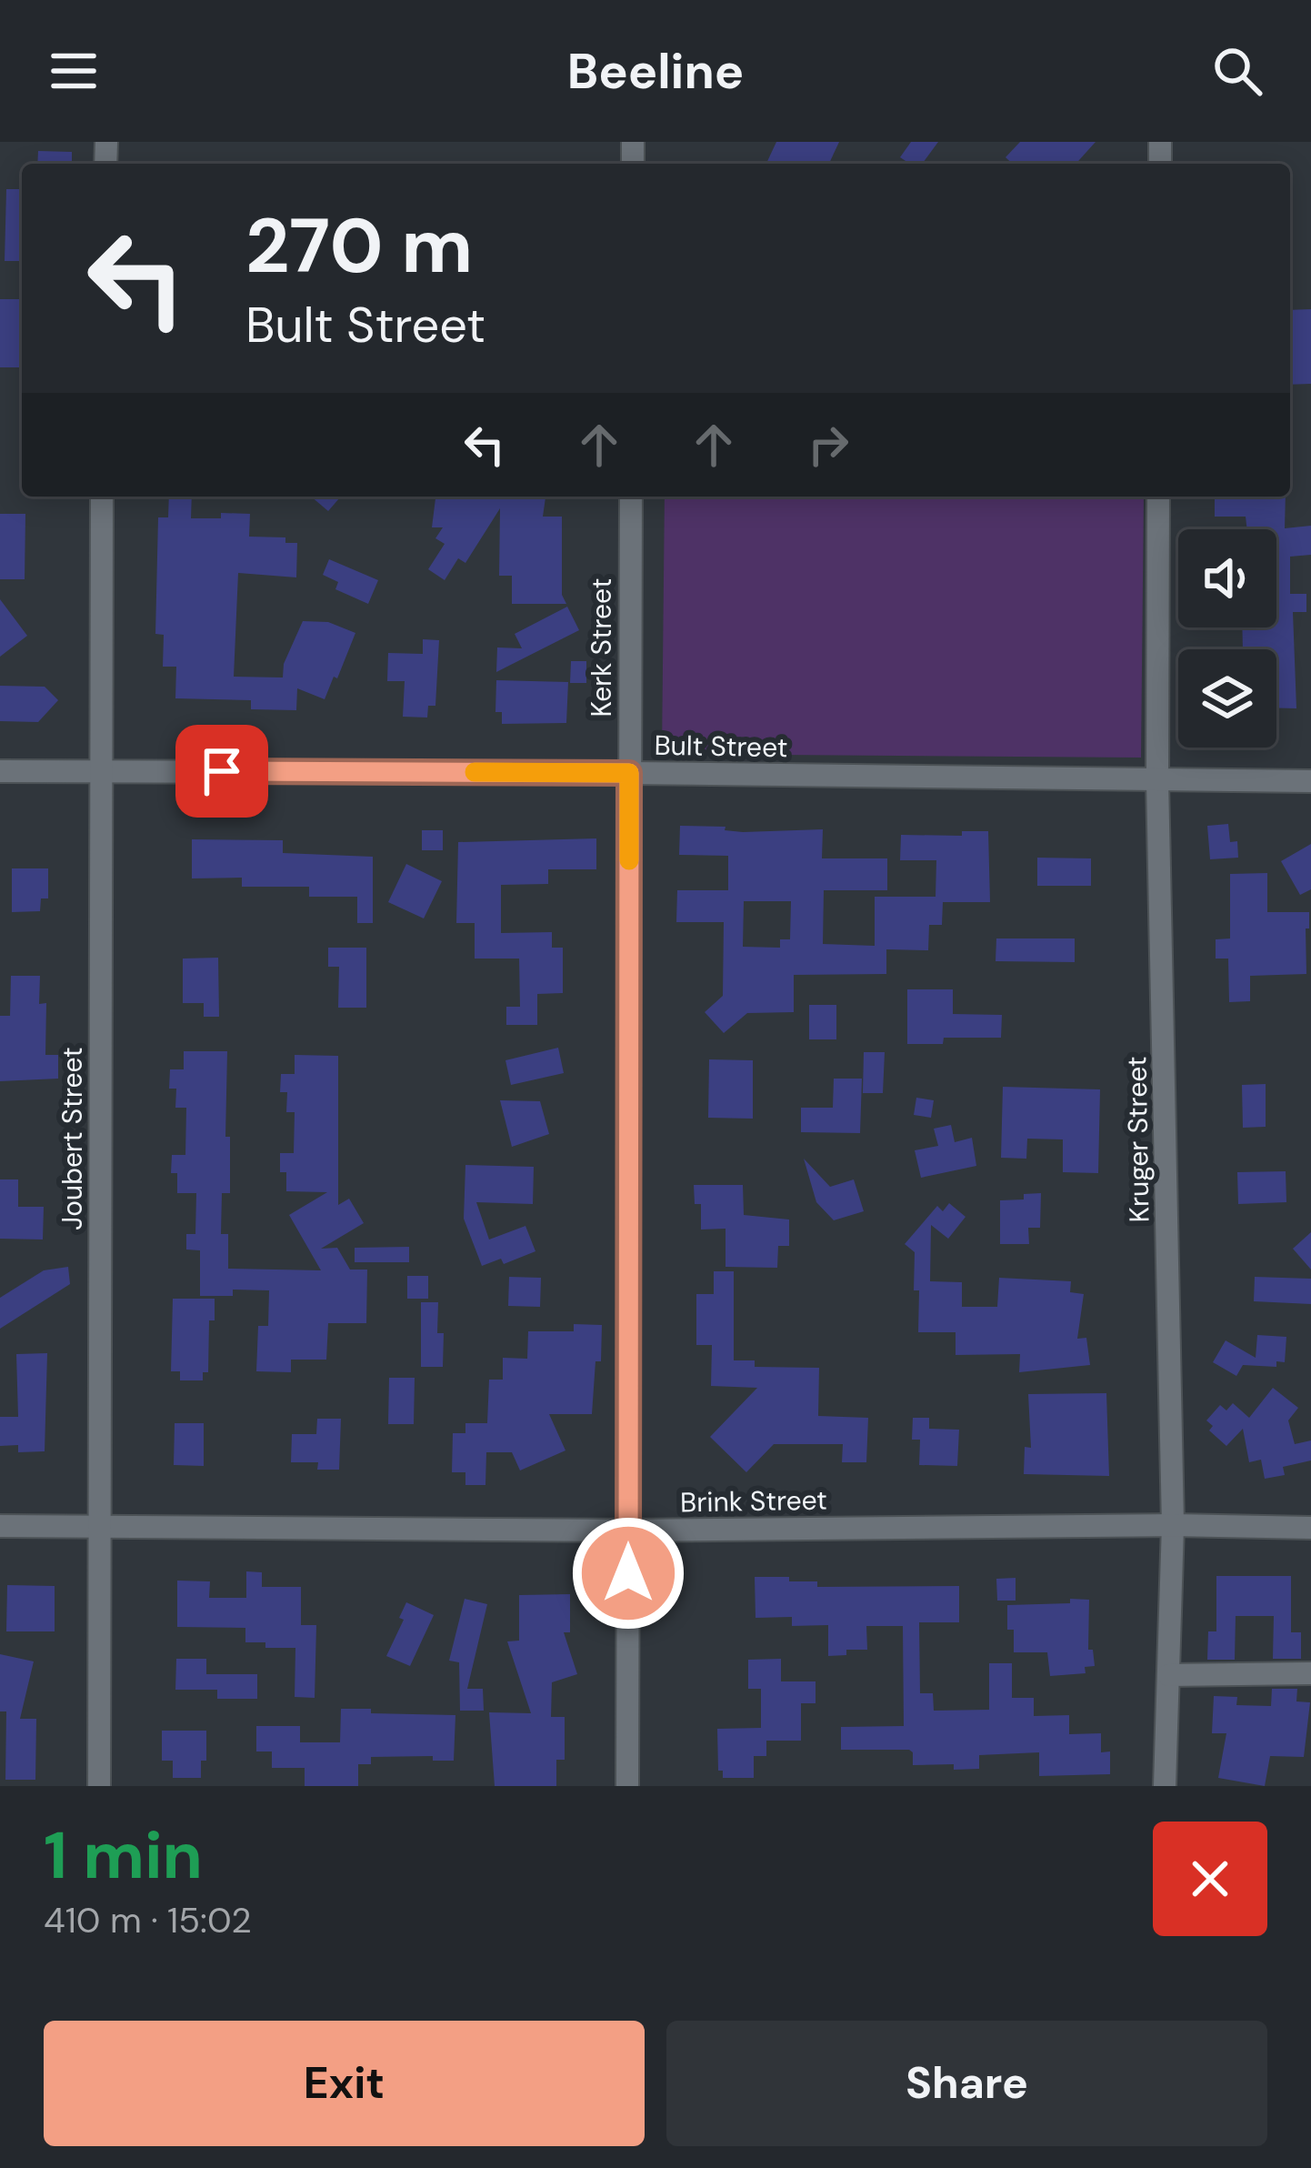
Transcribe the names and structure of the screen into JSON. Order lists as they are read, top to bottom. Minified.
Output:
{"streets":{"street":["Kerk Street","Bult Street","Joubert Street","Kruger Street","Brink Street"]},"crossings":[["Kerk Street","Bult Street"],["Kerk Street","Brink Street"],["Bult Street","Joubert Street"],["Bult Street","Kruger Street"],["Joubert Street","Brink Street"],["Kruger Street","Brink Street"]],"page":{"header":"Beeline","turn":["270 m","Bult Street"],"heading":["1 min","410 m · 15:02"],"buttons":["Exit","Share"]}}
